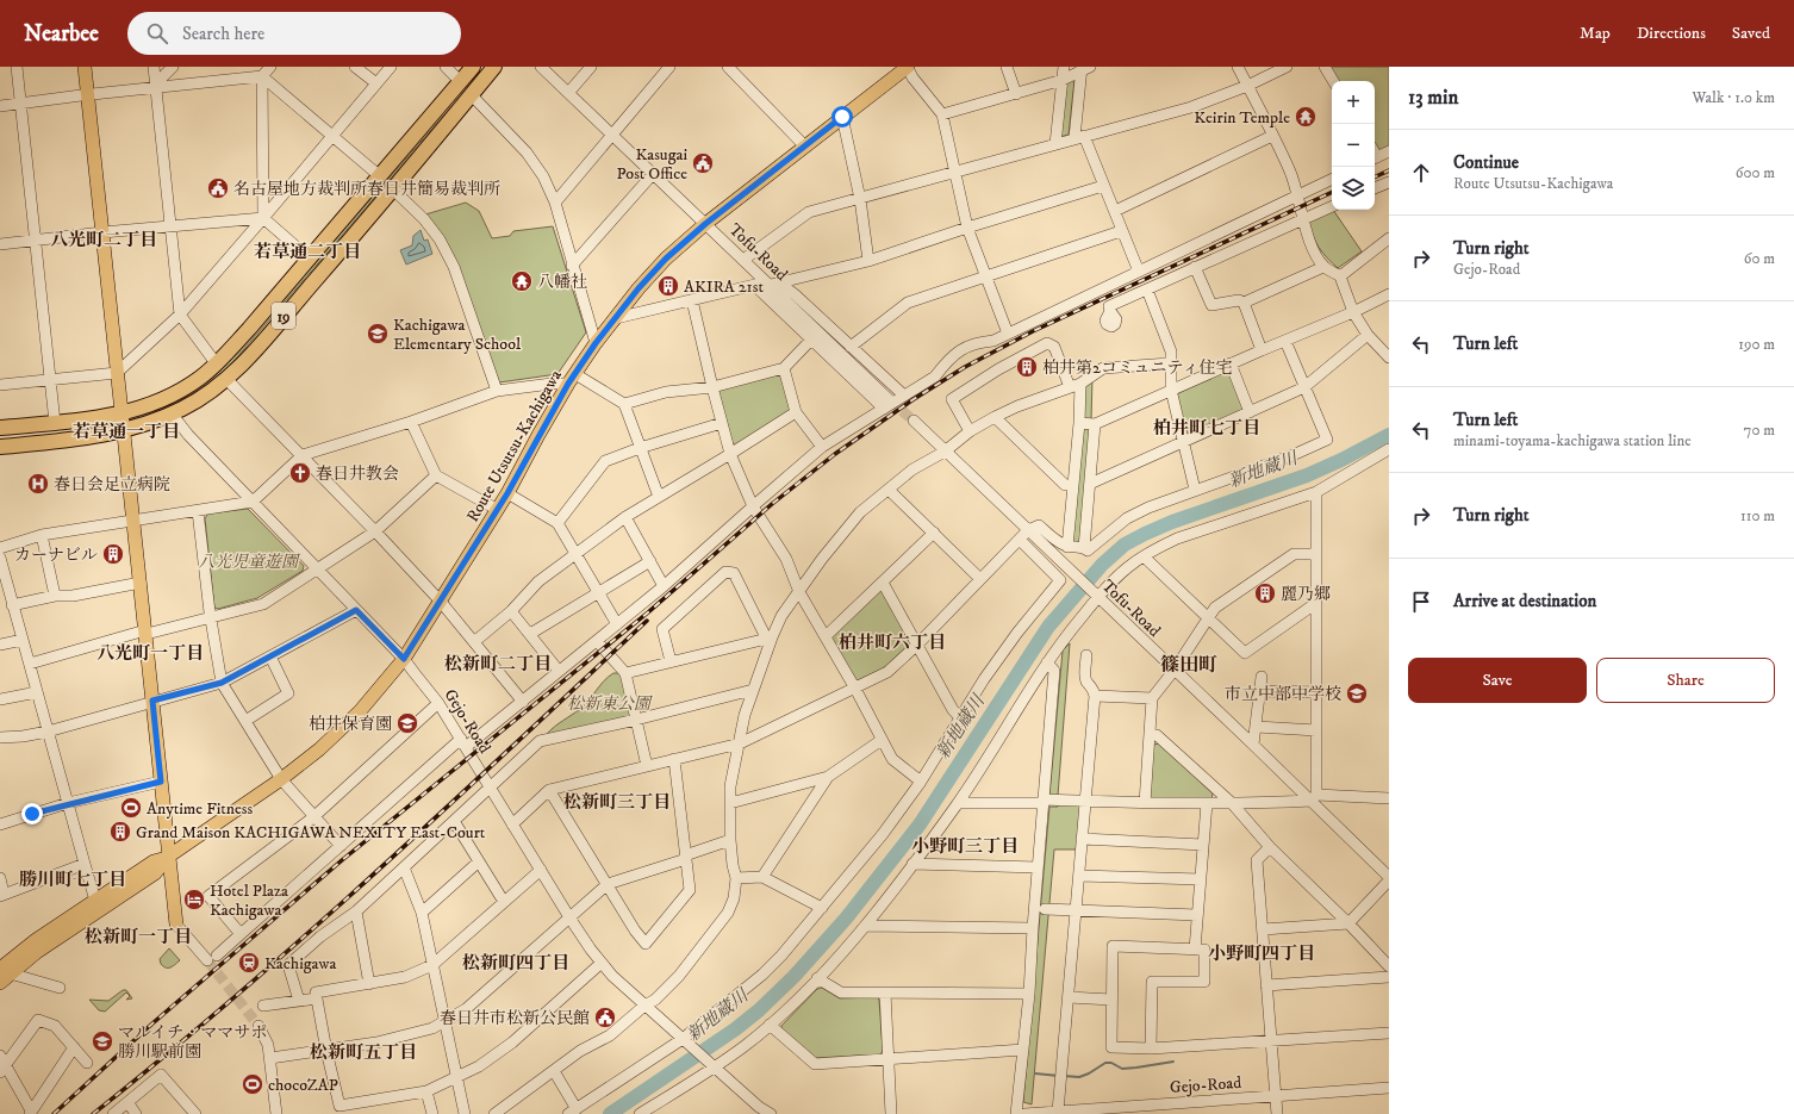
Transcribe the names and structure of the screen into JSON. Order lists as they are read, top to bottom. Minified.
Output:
{"streets":{"highway":["19"],"main road":["Route Utsutsu-Kachigawa"],"street":["Tofu-Road","Gejo-Road"]},"crossings":[["Tofu-Road","Route Utsutsu-Kachigawa"],["19","Gejo-Road"],["Route Utsutsu-Kachigawa","Gejo-Road"]],"districts":["八光町二丁目","若草通二丁目","柏井町七丁目","若草通一丁目","柏井町六丁目","八光町一丁目","松新町二丁目","篠田町","松新町三丁目","小野町三丁目","勝川町七丁目","松新町一丁目","小野町四丁目","松新町四丁目","松新町五丁目"],"water":["新地蔵川"],"parks":["八光児童遊園","松新東公園"],"places":{"temple":["Keirin Temple","八幡社"],"public building":["Kasugai Post Office","名古屋地方裁判所春日井簡易裁判所","春日井市松新公民館"],"building":["AKIRA 21st","柏井第2コミュニティ住宅","カーナビル","麗乃郷","Grand Maison KACHIGAWA NEXITY East-Court"],"school or university":["Kachigawa Elementary School","市立中部中学校","柏井保育園","マルイチ・ママサポ 勝川駅前園"],"church":["春日井教会"],"hospital":["春日会足立病院"],"sports":["Anytime Fitness","chocoZAP"],"hotel":["Hotel Plaza Kachigawa"],"station":["Kachigawa"]},"page":{"header":"Nearbee","search":"Search here","nav":["Map","Directions","Saved"],"heading":["13 min","Walk · 1.0 km"],"map_buttons":["+","−"],"list":[["Continue","Route Utsutsu-Kachigawa","600 m"],["Turn right","Gejo-Road","60 m"],["Turn left","190 m"],["Turn left","minami-toyama-kachigawa station line","70 m"],["Turn right","110 m"],"Arrive at destination"],"buttons":["Save","Share"]}}
